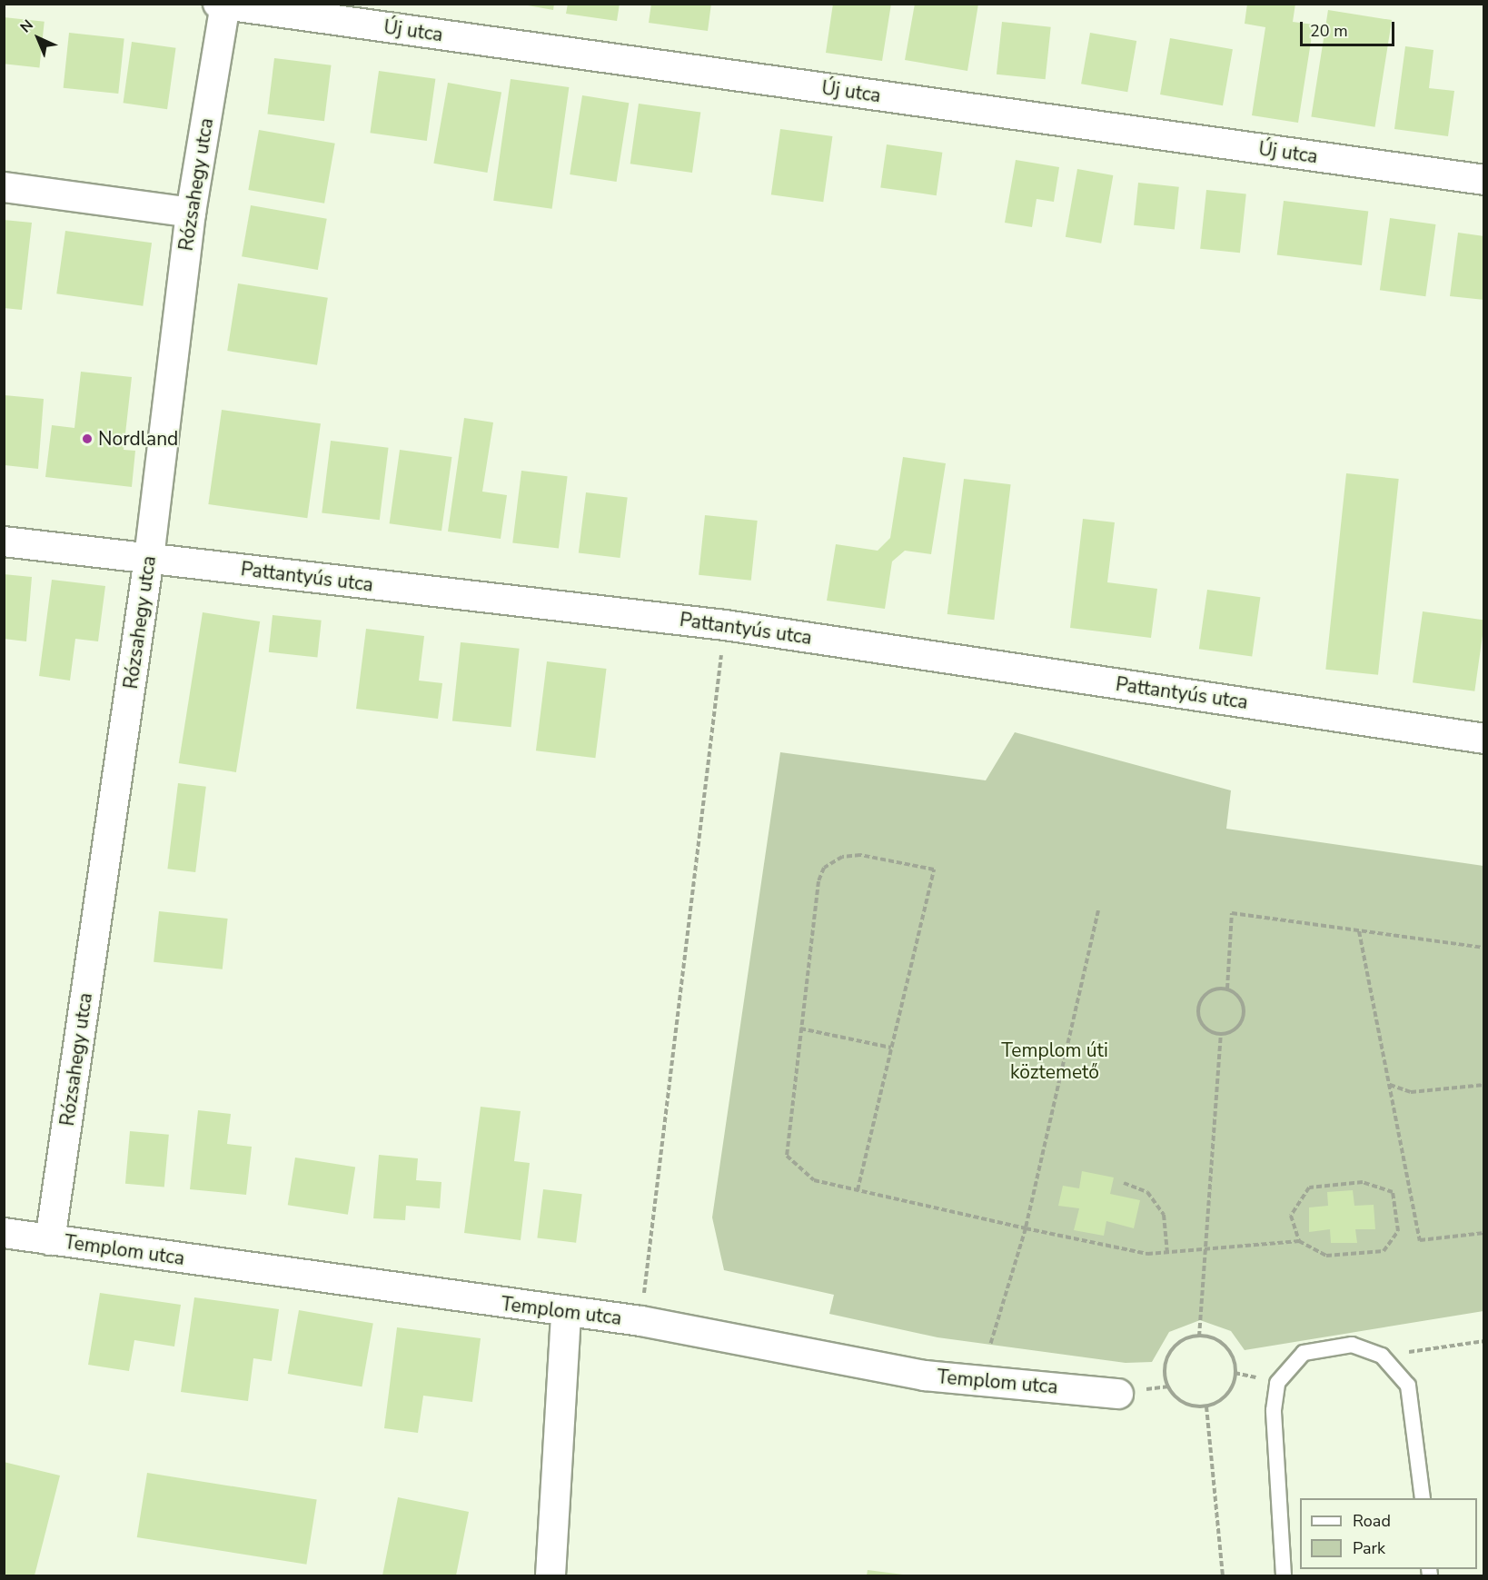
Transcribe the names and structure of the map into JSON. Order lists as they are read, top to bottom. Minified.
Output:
{"streets":{"street":["Új utca","Rózsahegy utca","Pattantyús utca","Templom utca"]},"crossings":[["Új utca","Rózsahegy utca"],["Rózsahegy utca","Pattantyús utca"],["Rózsahegy utca","Templom utca"]],"parks":["Templom úti köztemető"],"places":["Nordland"],"legend":["Road","Park"],"scale_bar":"20 m","north":"top left"}
